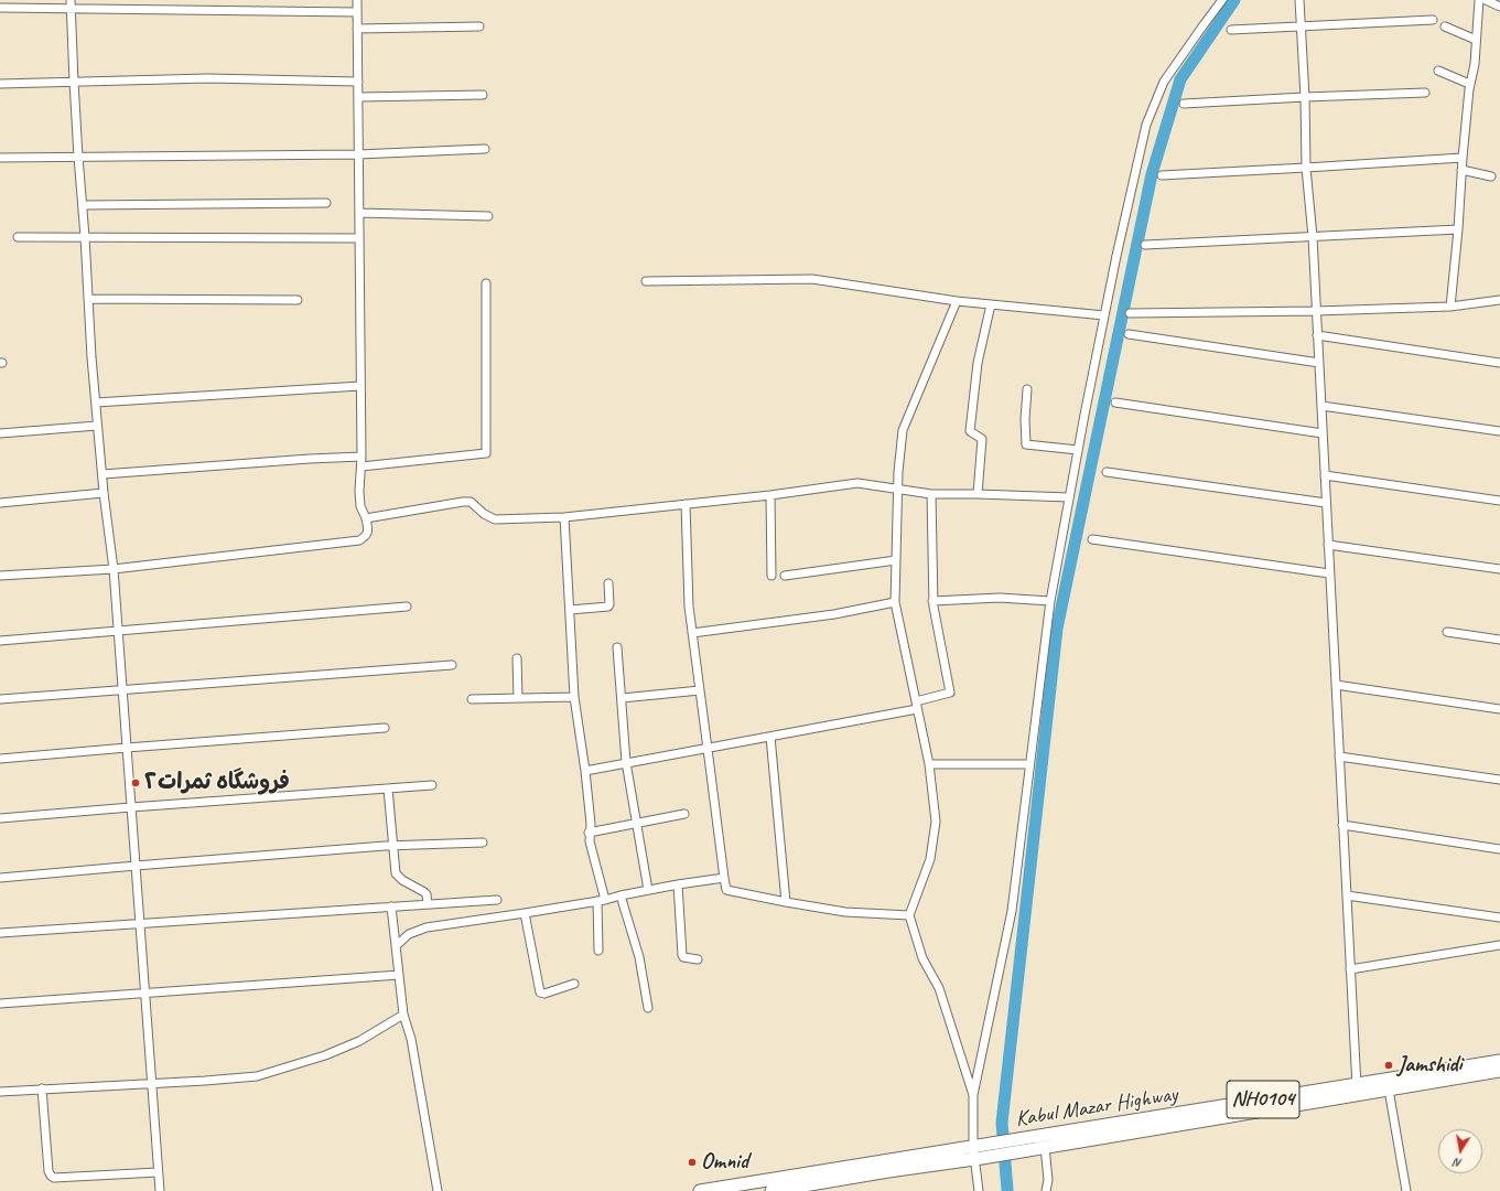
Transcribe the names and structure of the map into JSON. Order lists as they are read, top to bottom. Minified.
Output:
{"streets":{"highway":["NH0104","Kabul Mazar Highway"]},"places":["فروشگاه ثمرات٢","Jamshidi","Omnid"],"north":"bottom"}
